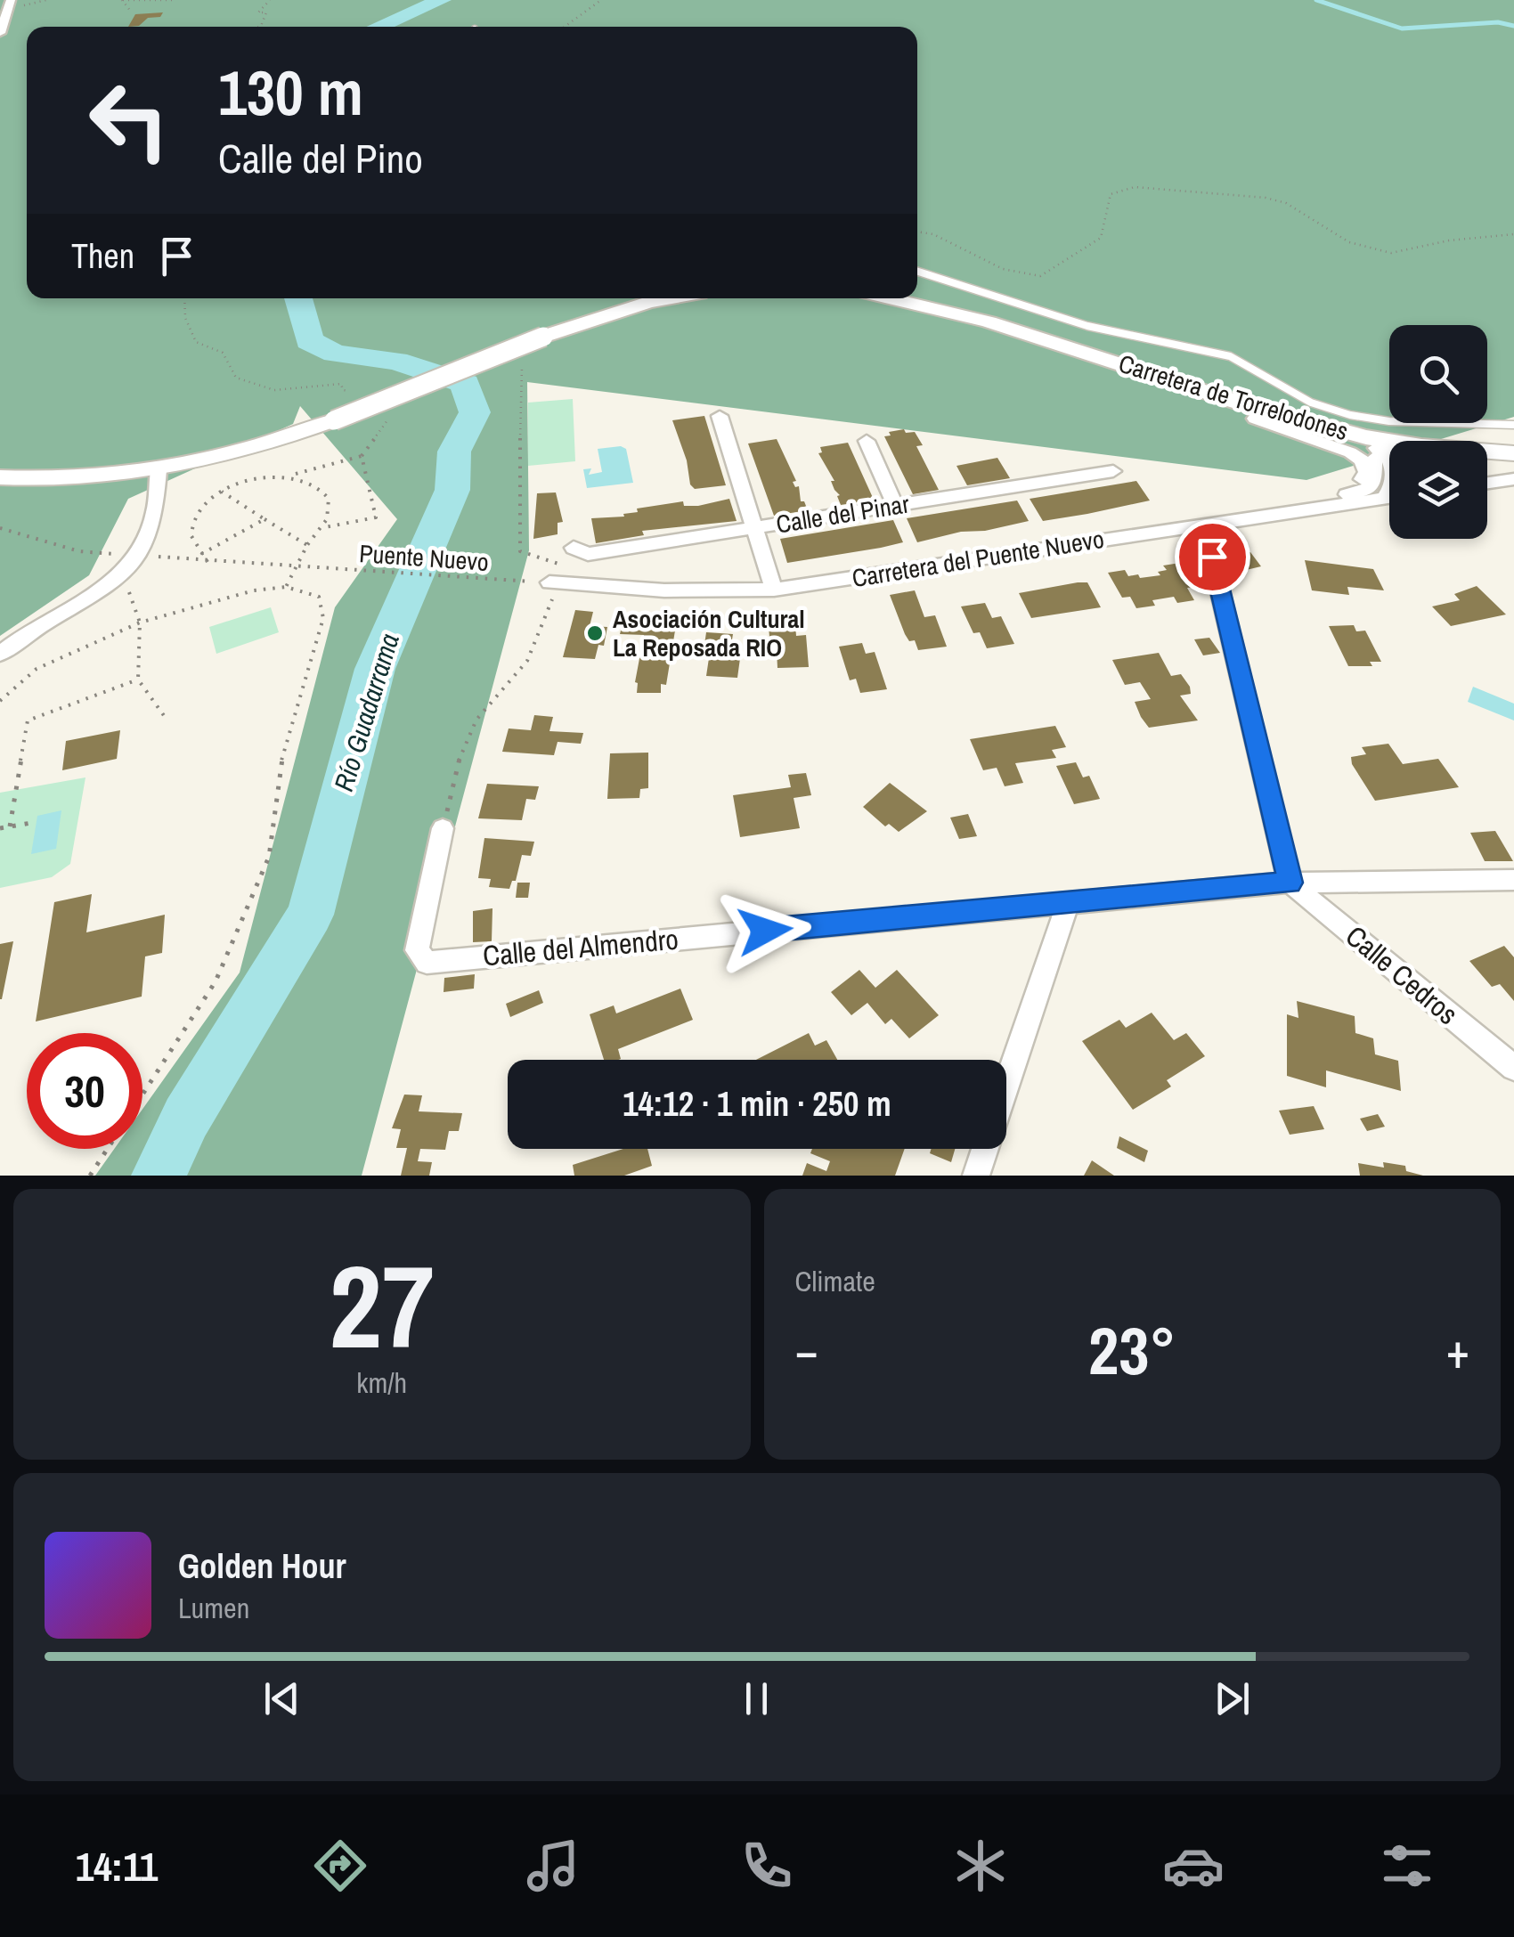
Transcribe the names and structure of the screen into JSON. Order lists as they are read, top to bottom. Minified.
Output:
{"streets":{"main road":["Carretera de Torrelodones"],"street":["Calle del Pinar","Carretera del Puente Nuevo","Calle del Almendro","Calle Cedros"],"path":["Puente Nuevo"]},"crossings":[["Puente Nuevo","Carretera del Puente Nuevo"],["Calle del Almendro","Calle Cedros"]],"water":["Río Guadarrama"],"places":["Asociación Cultural La Reposada RIO"],"page":{"turn":["130 m","Calle del Pino"],"then":"Then","limit":"30","trip":"14:12 · 1 min · 250 m","tile":[["27","km/h"],"Climate"],"heat":["−","23°","+"],"song":["Golden Hour","Lumen"],"tabs":"14:11"}}
